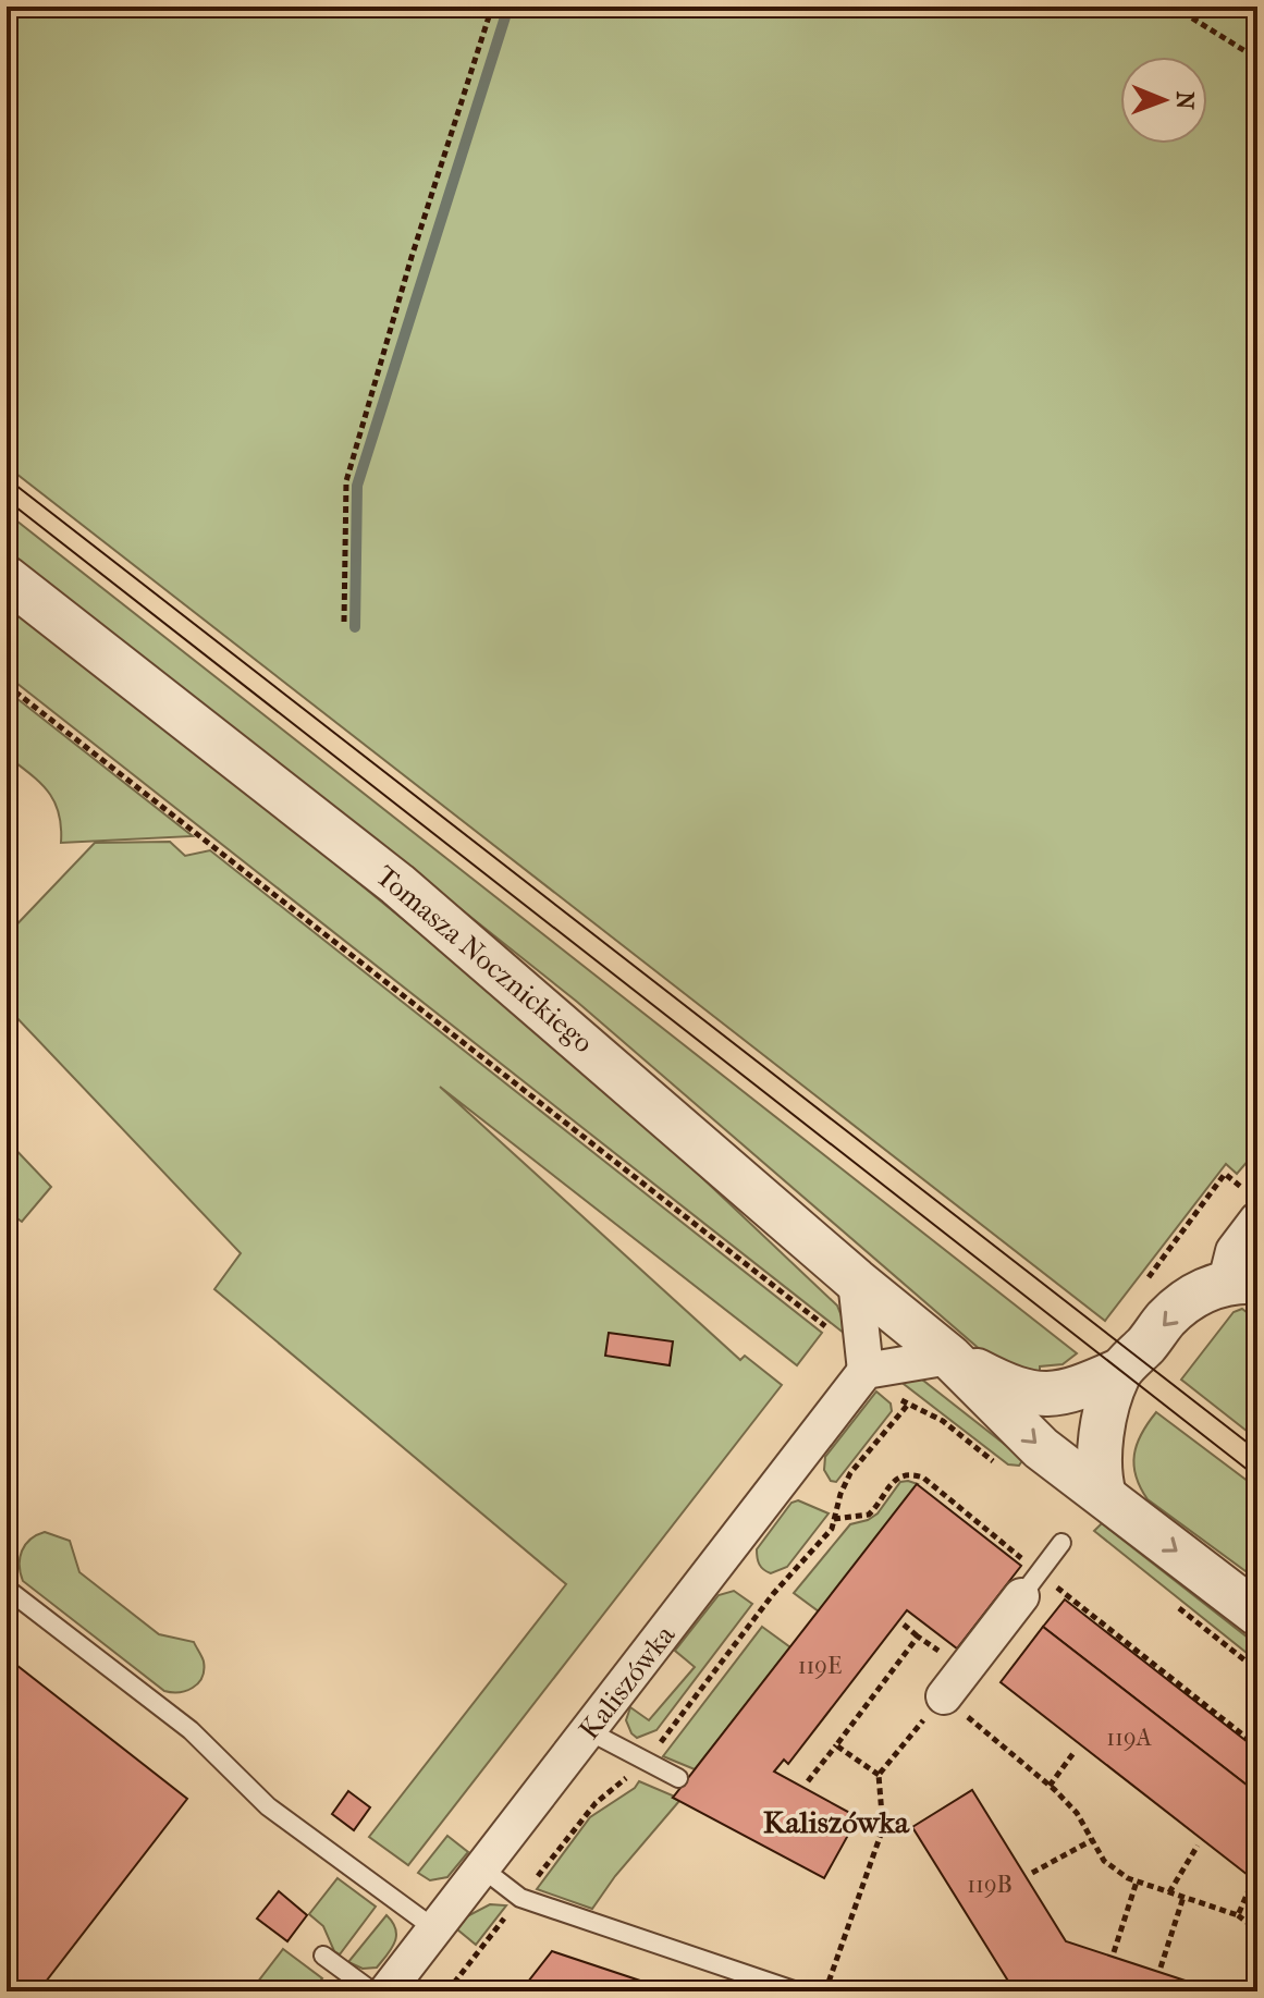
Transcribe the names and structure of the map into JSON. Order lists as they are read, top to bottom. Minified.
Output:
{"streets":{"street":["Tomasza Nocznickiego","Kaliszówka"]},"districts":["Kaliszówka"],"house_numbers":["119E","119A","119B"],"north":"right"}
